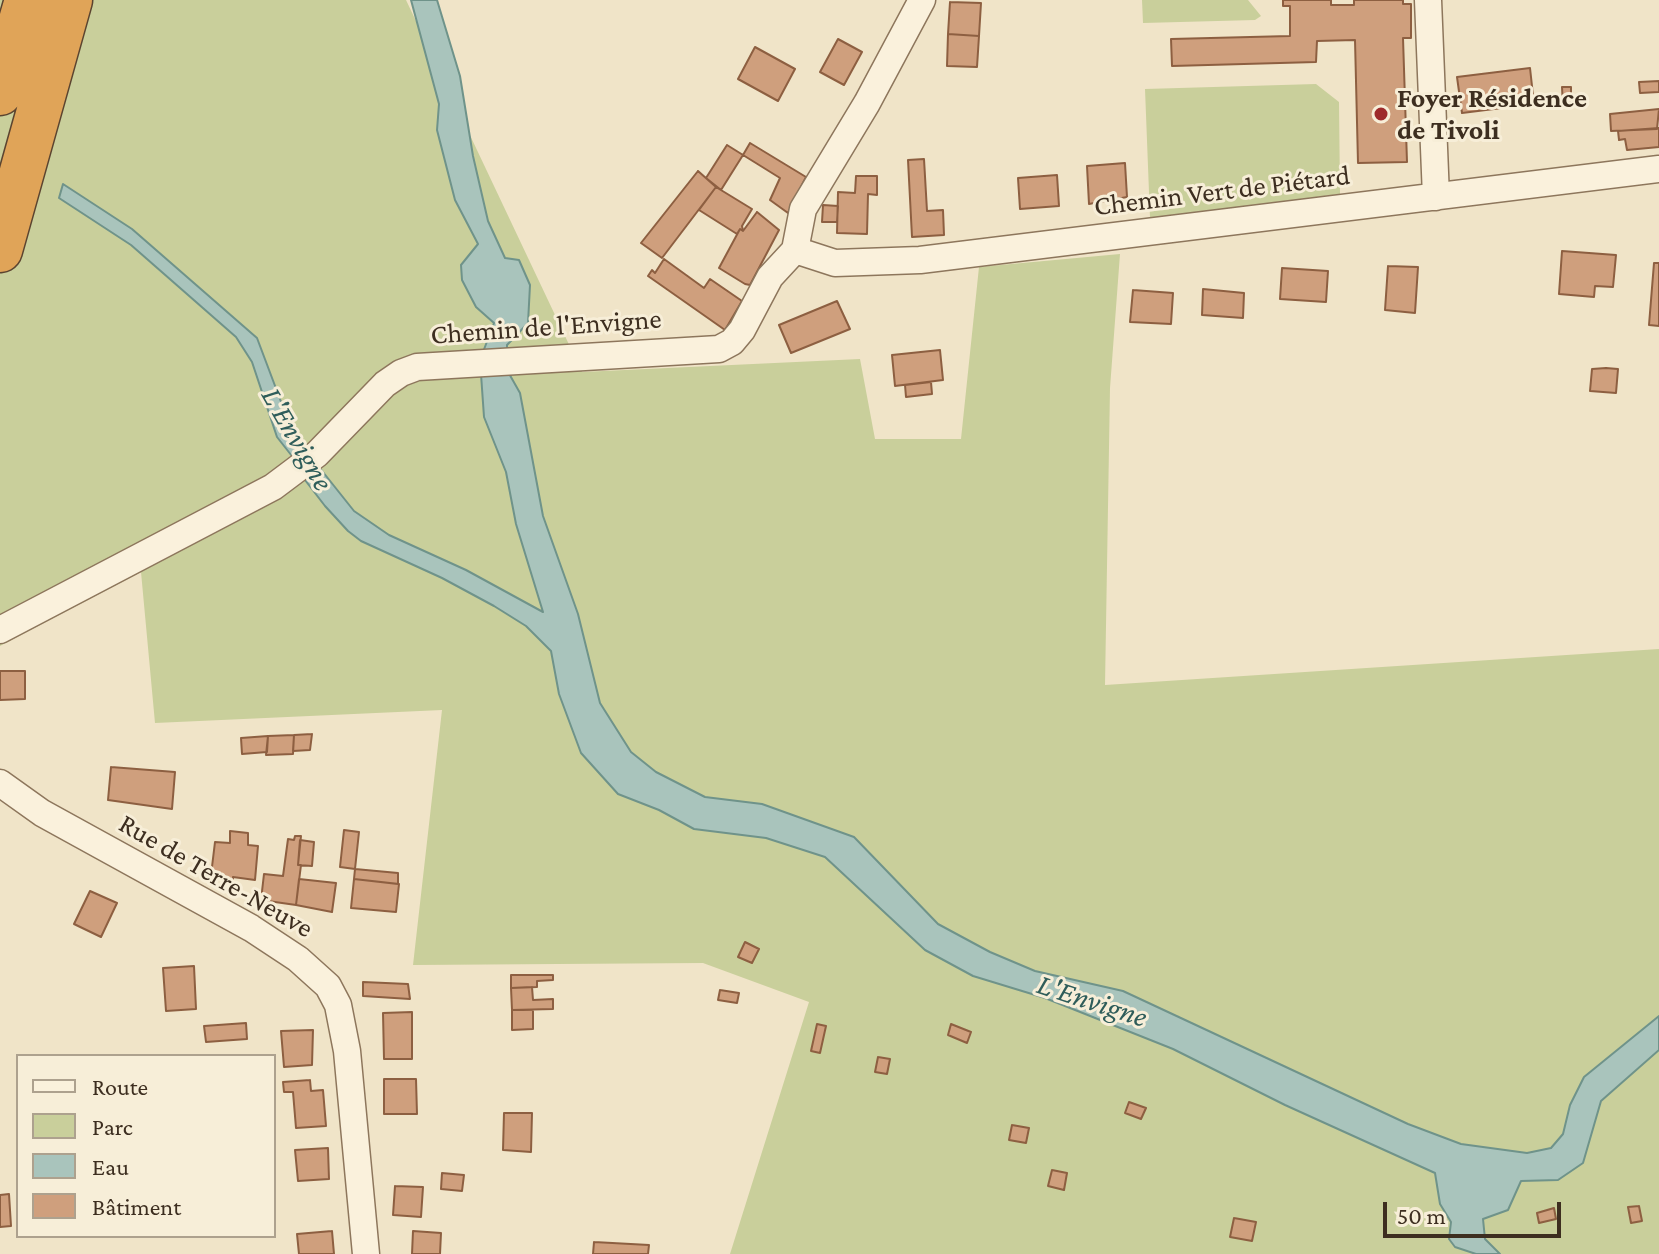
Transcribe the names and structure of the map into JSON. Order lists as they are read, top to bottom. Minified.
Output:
{"streets":{"street":["Chemin Vert de Piétard","Chemin de l'Envigne","Rue de Terre-Neuve"]},"crossings":[["Chemin Vert de Piétard","Chemin de l'Envigne"]],"water":["L'Envigne"],"places":["Foyer Résidence de Tivoli"],"legend":["Route","Parc","Eau","Bâtiment"],"scale_bar":"50 m"}
